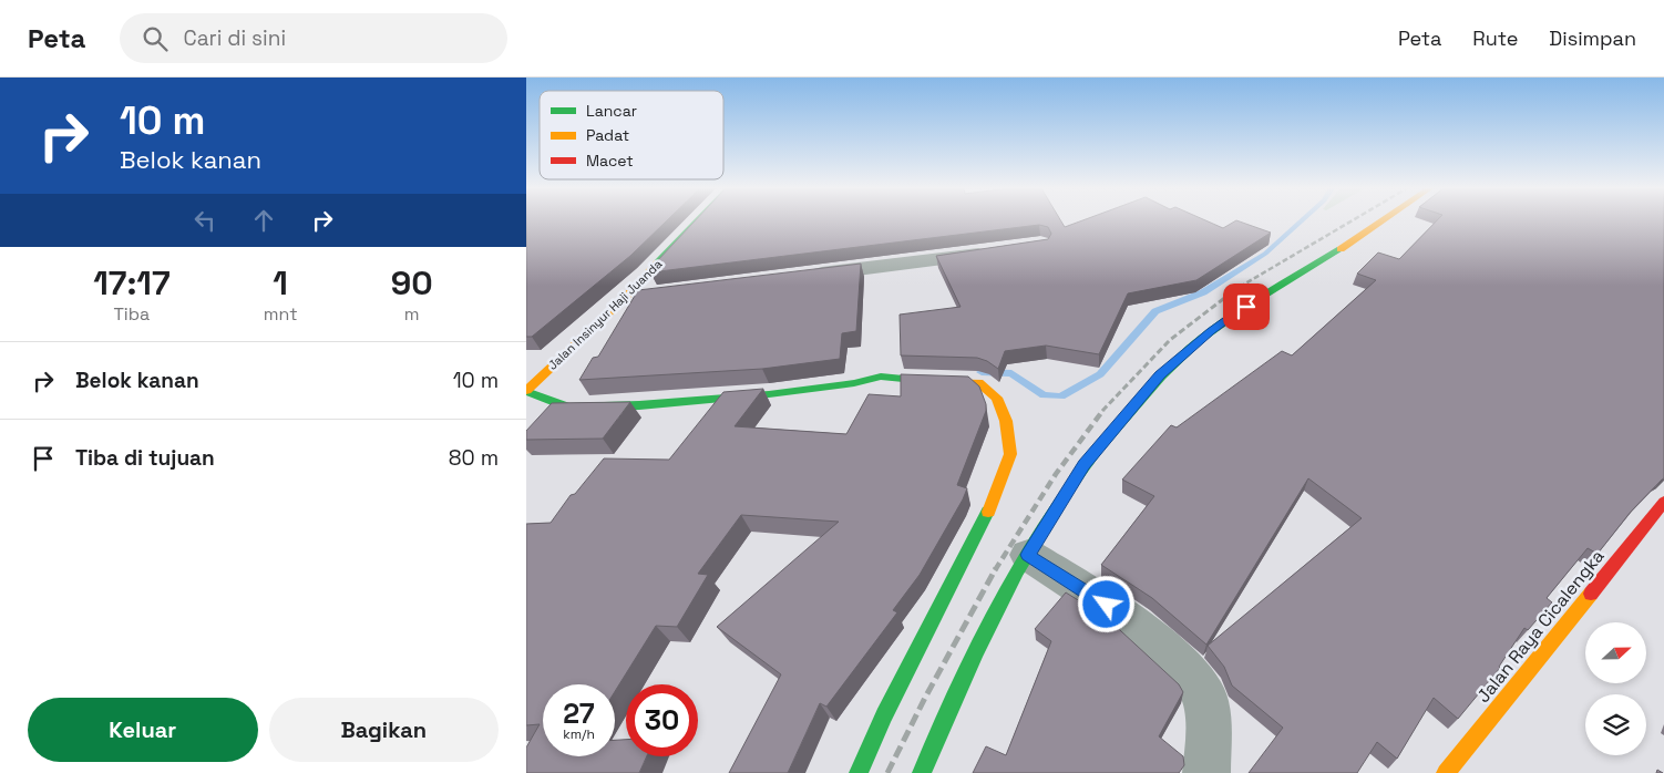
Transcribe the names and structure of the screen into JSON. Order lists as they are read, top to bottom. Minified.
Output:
{"streets":{"street":["Jalan Insinyur Haji Juanda","Jalan Raya Cicalengka"]},"legend":["Lancar","Padat","Macet"],"north":"right","page":{"header":"Peta","search":"Cari di sini","nav":["Peta","Rute","Disimpan"],"turn":["10 m","Belok kanan"],"eta":["17:17","Tiba","1","mnt","90","m"],"list":[{"name":"Belok kanan","value":"10 m"},{"name":"Tiba di tujuan","value":"80 m"}],"speed":"27 km/h","limit":"30","buttons":["Keluar","Bagikan"]}}
